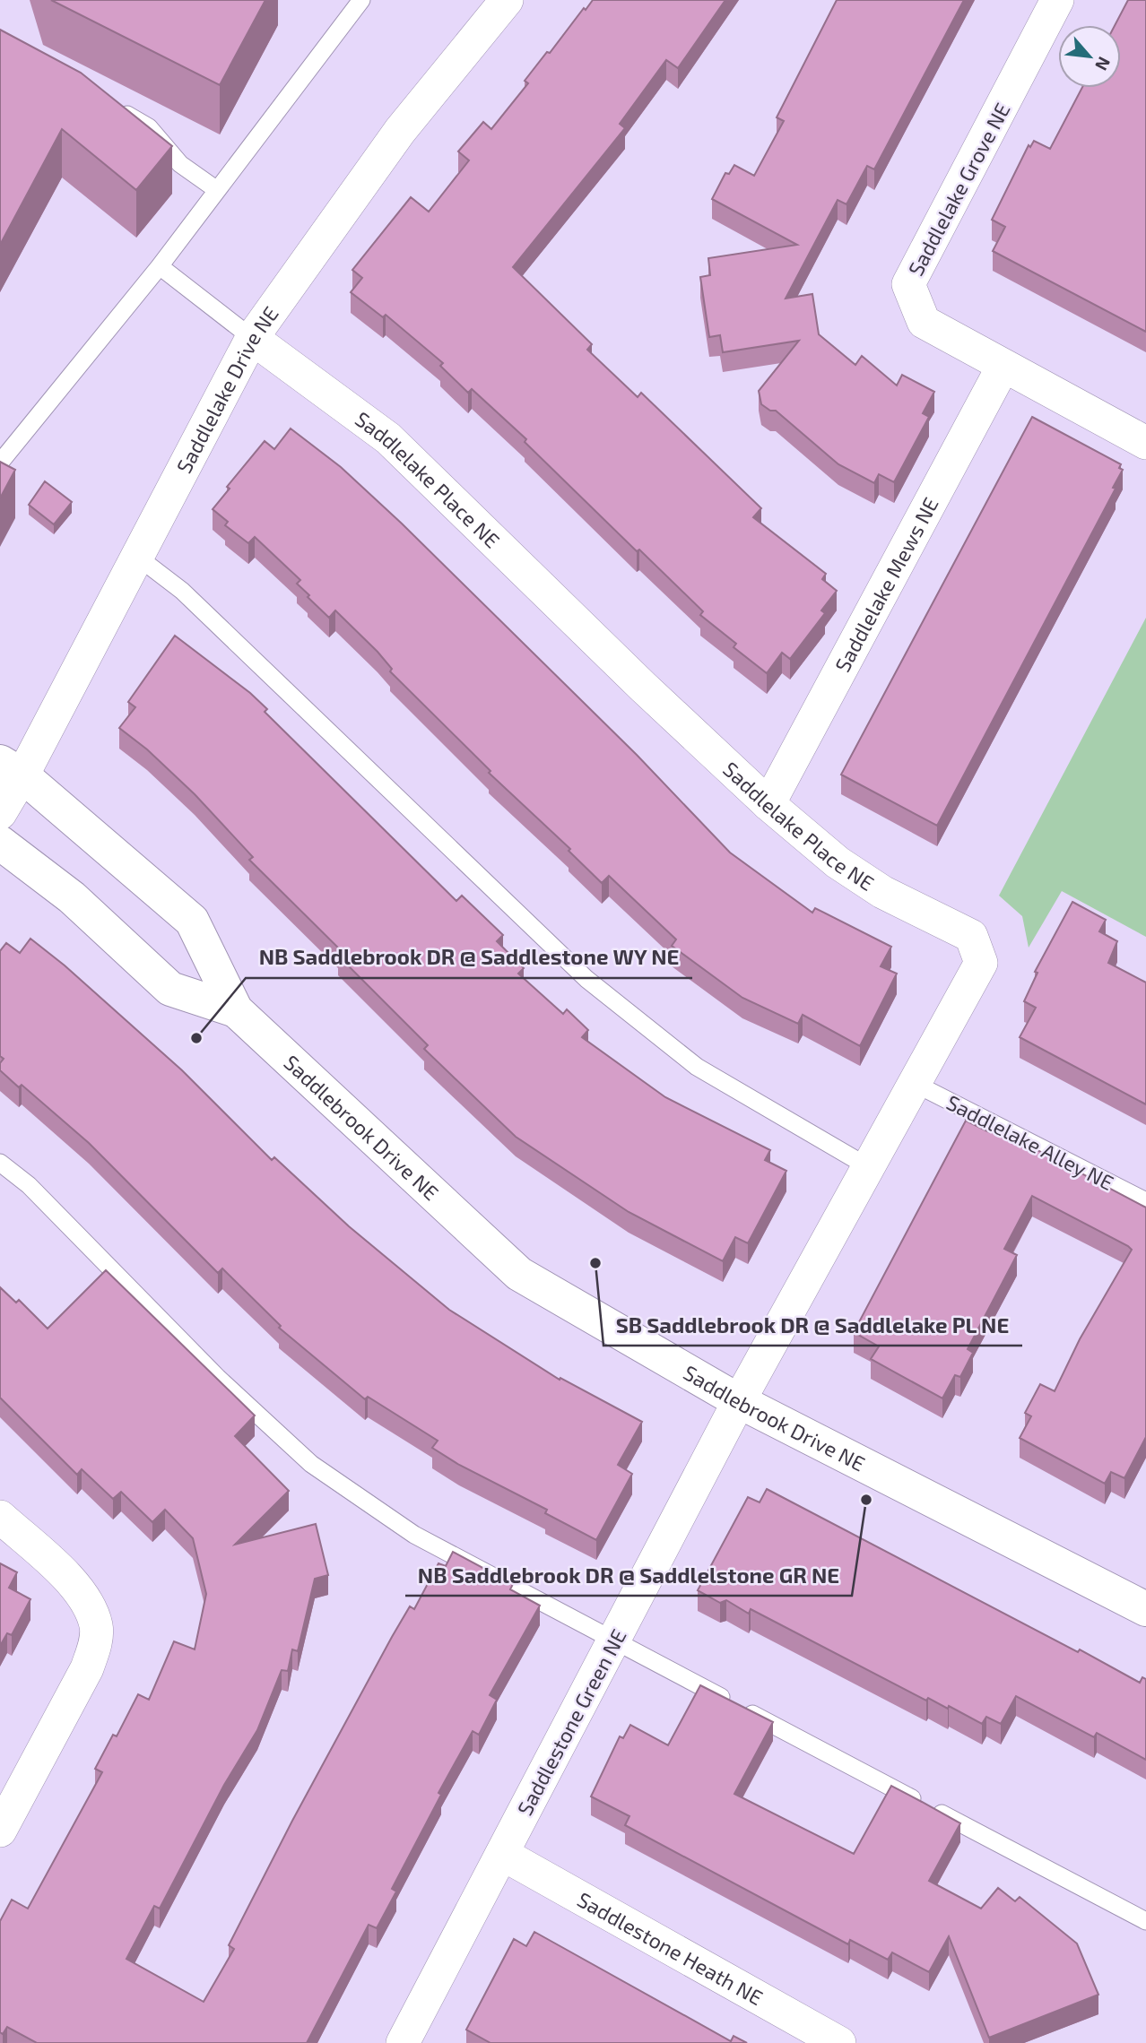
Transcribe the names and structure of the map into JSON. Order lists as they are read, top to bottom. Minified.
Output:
{"streets":{"street":["Saddlelake Grove NE","Saddlelake Drive NE","Saddlelake Place NE","Saddlelake Mews NE","Saddlebrook Drive NE","Saddlestone Green NE","Saddlestone Heath NE"],"lane":["Saddlelake Alley NE"]},"crossings":[["Saddlelake Grove NE","Saddlelake Mews NE"],["Saddlelake Drive NE","Saddlelake Place NE"],["Saddlelake Drive NE","Saddlebrook Drive NE"],["Saddlelake Place NE","Saddlelake Mews NE"],["Saddlelake Place NE","Saddlebrook Drive NE"],["Saddlelake Place NE","Saddlelake Alley NE"],["Saddlelake Place NE","Saddlestone Green NE"],["Saddlebrook Drive NE","Saddlestone Green NE"],["Saddlestone Green NE","Saddlestone Heath NE"]],"places":["NB Saddlebrook DR @ Saddlestone WY NE","SB Saddlebrook DR @ Saddlelake PL NE","NB Saddlebrook DR @ Saddlelstone GR NE"],"north":"bottom right"}
